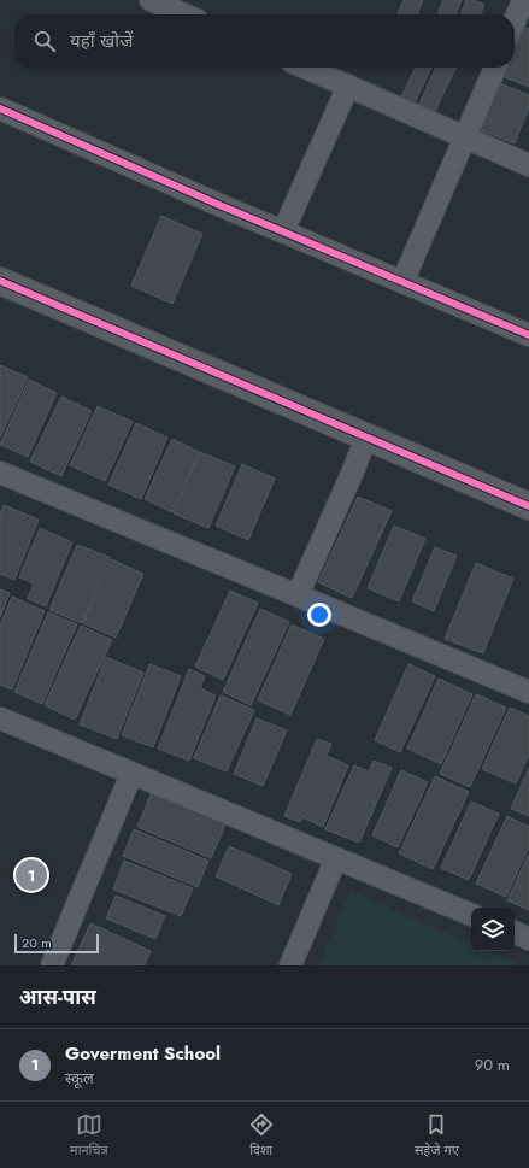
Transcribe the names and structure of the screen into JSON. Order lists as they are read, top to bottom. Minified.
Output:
{"scale_bar":"20 m","page":{"search":"यहाँ खोजें","pins":"1","scale":"20 m","heading":"आस-पास","list":[{"mark":"1","name":"Goverment School","note":"स्कूल","value":"90 m"}],"nav":["मानचित्र","दिशा","सहेजे गए"]}}
